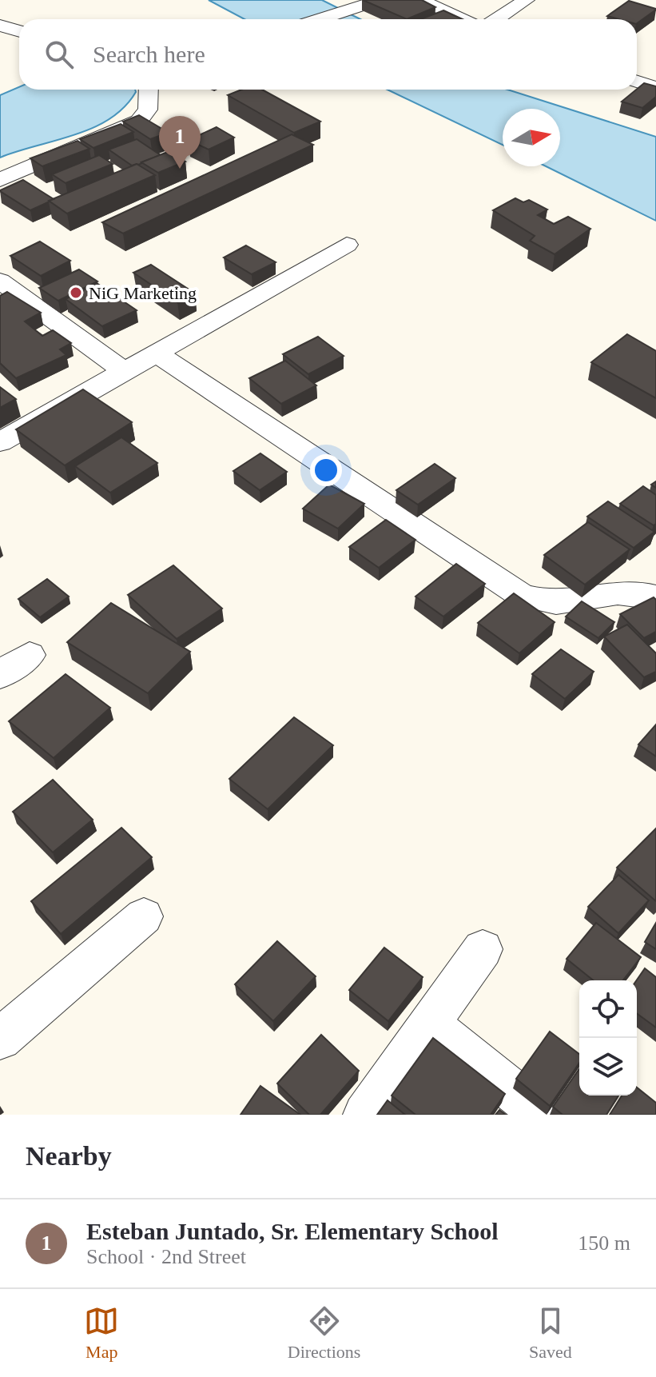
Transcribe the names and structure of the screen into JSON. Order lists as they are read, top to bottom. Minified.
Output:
{"places":["NiG Marketing"],"north":"right","page":{"search":"Search here","pins":"1","heading":"Nearby","list":[{"mark":"1","name":"Esteban Juntado, Sr. Elementary School","note":"School · 2nd Street","value":"150 m"}],"nav":["Map","Directions","Saved"]}}
